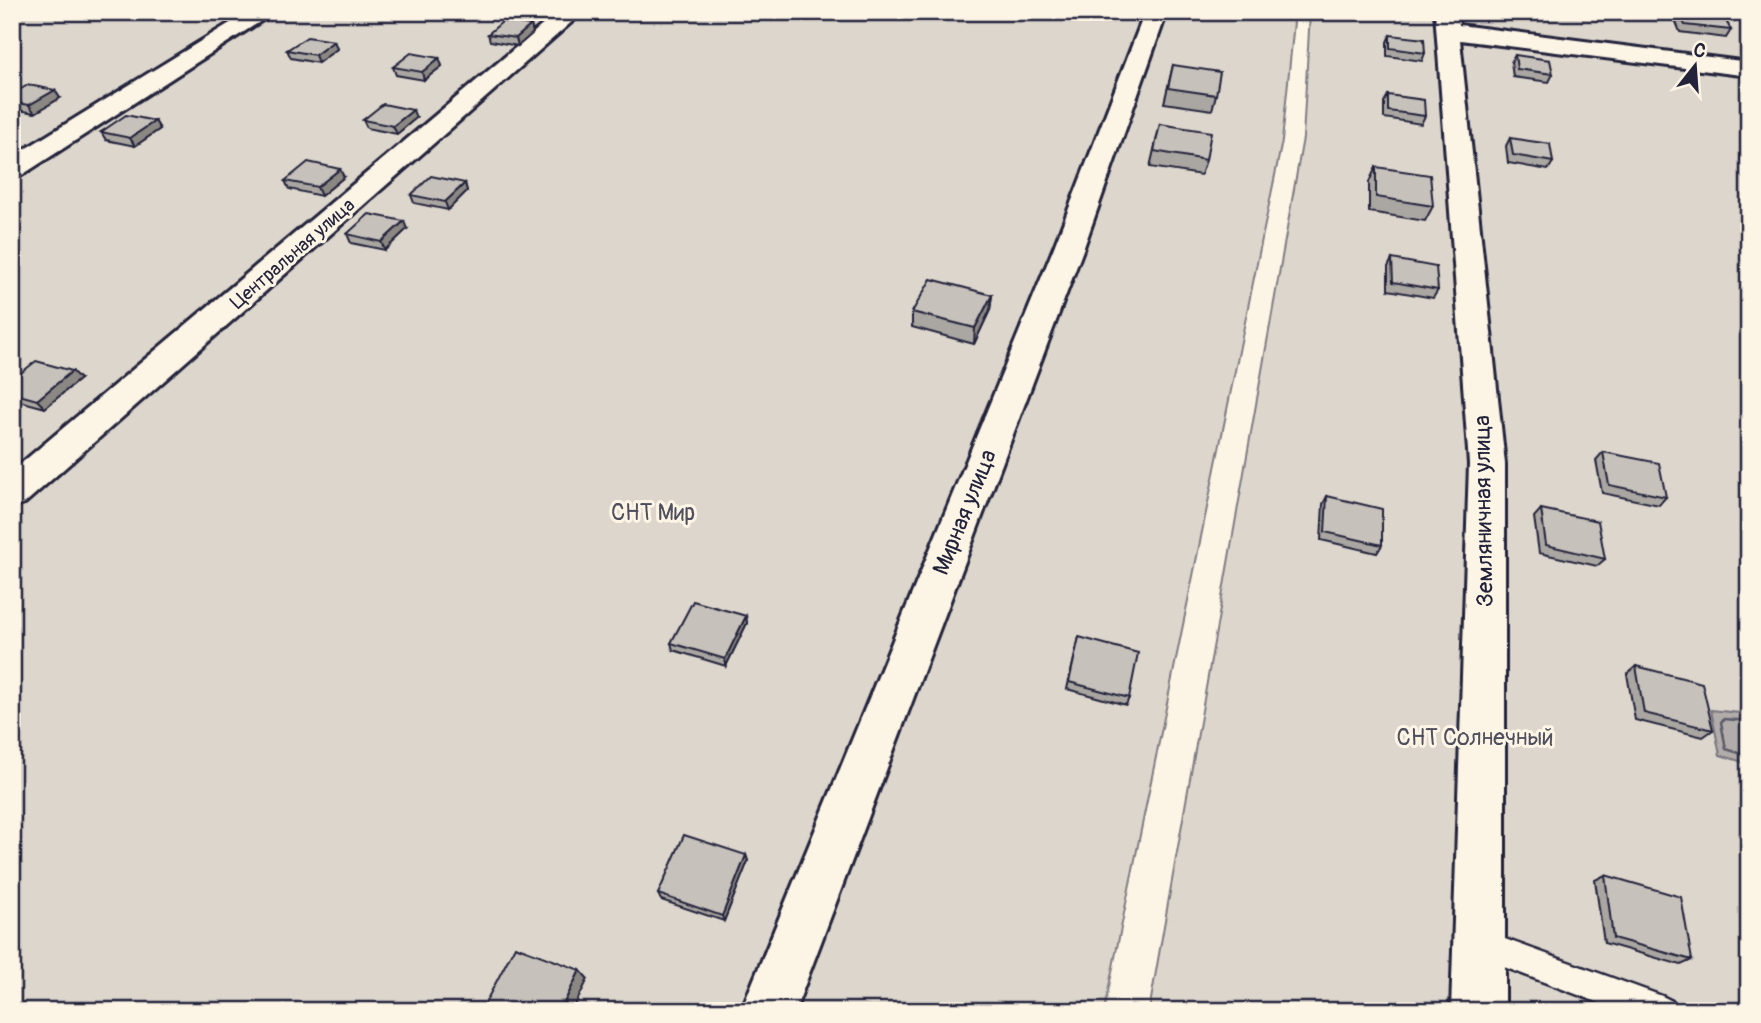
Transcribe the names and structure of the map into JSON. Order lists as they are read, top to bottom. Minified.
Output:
{"streets":{"street":["Центральная улица","Земляничная улица","Мирная улица"]},"parks":["СНТ Мир","СНТ Солнечный"],"north":"top"}
